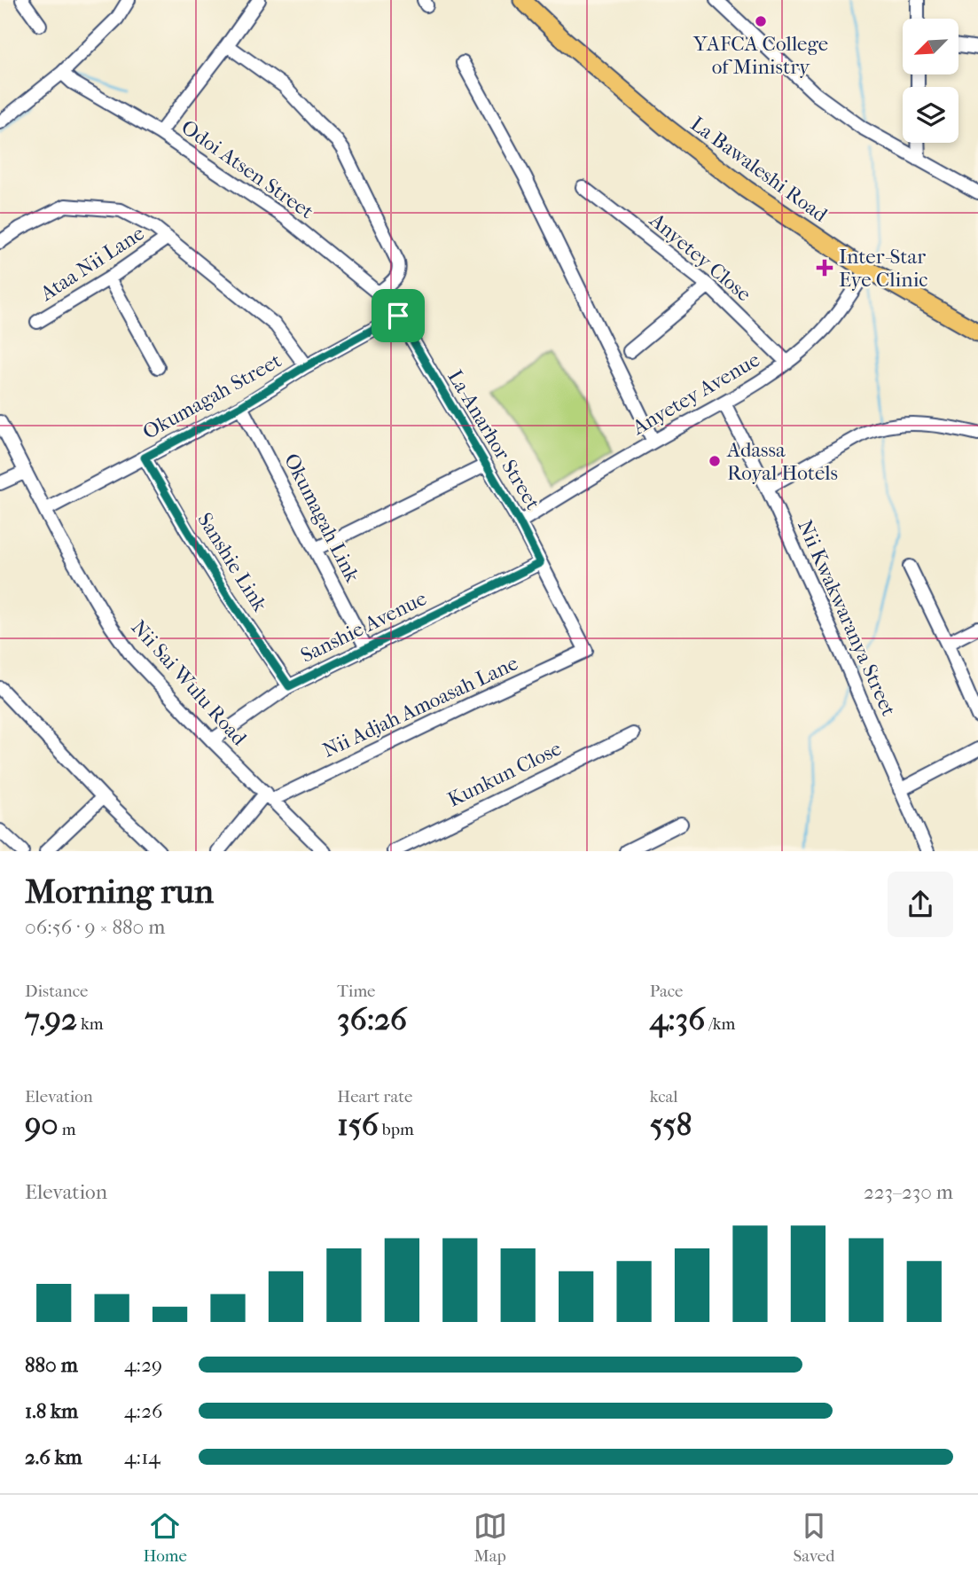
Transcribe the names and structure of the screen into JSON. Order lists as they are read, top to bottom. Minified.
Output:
{"streets":{"main road":["La Bawaleshi Road"],"street":["Odoi Atsen Street","Anyetey Close","Ataa Nii Lane","Anyetey Avenue","Okumagah Street","La-Anarhor Street","Okumagah Link","Sanshie Link","Nii Kwakwaranya Street","Sanshie Avenue","Nii Sai Wulu Road","Nii Adjah Amoasah Lane","Kunkun Close"]},"crossings":[["Odoi Atsen Street","Okumagah Street"],["Odoi Atsen Street","La-Anarhor Street"],["La Bawaleshi Road","Anyetey Avenue"],["Anyetey Close","Anyetey Avenue"],["Anyetey Avenue","La-Anarhor Street"],["Anyetey Avenue","Nii Kwakwaranya Street"],["Okumagah Street","La-Anarhor Street"],["Okumagah Street","Okumagah Link"],["Okumagah Street","Sanshie Link"],["Okumagah Street","Nii Sai Wulu Road"],["La-Anarhor Street","Sanshie Avenue"],["La-Anarhor Street","Nii Adjah Amoasah Lane"],["Okumagah Link","Sanshie Avenue"],["Sanshie Link","Sanshie Avenue"],["Sanshie Avenue","Nii Sai Wulu Road"],["Nii Sai Wulu Road","Nii Adjah Amoasah Lane"]],"places":{"other":["YAFCA College of Ministry","Adassa Royal Hotels"],"health":["Inter-Star Eye Clinic"]},"north":"bottom left","page":{"heading":["Morning run","06:56 · 9 × 880 m"],"stats":[["Distance","7.92 km"],["Time","36:26"],["Pace","4:36 /km"],["Elevation","90 m"],["Heart rate","156 bpm"],["kcal","558"]],"chart":["Elevation","223–230 m"],"list":[{"name":"880 m","note":"4:29"},{"name":"1.8 km","note":"4:26"},{"name":"2.6 km","note":"4:14"}],"tabs":["Home","Map","Saved"]}}
